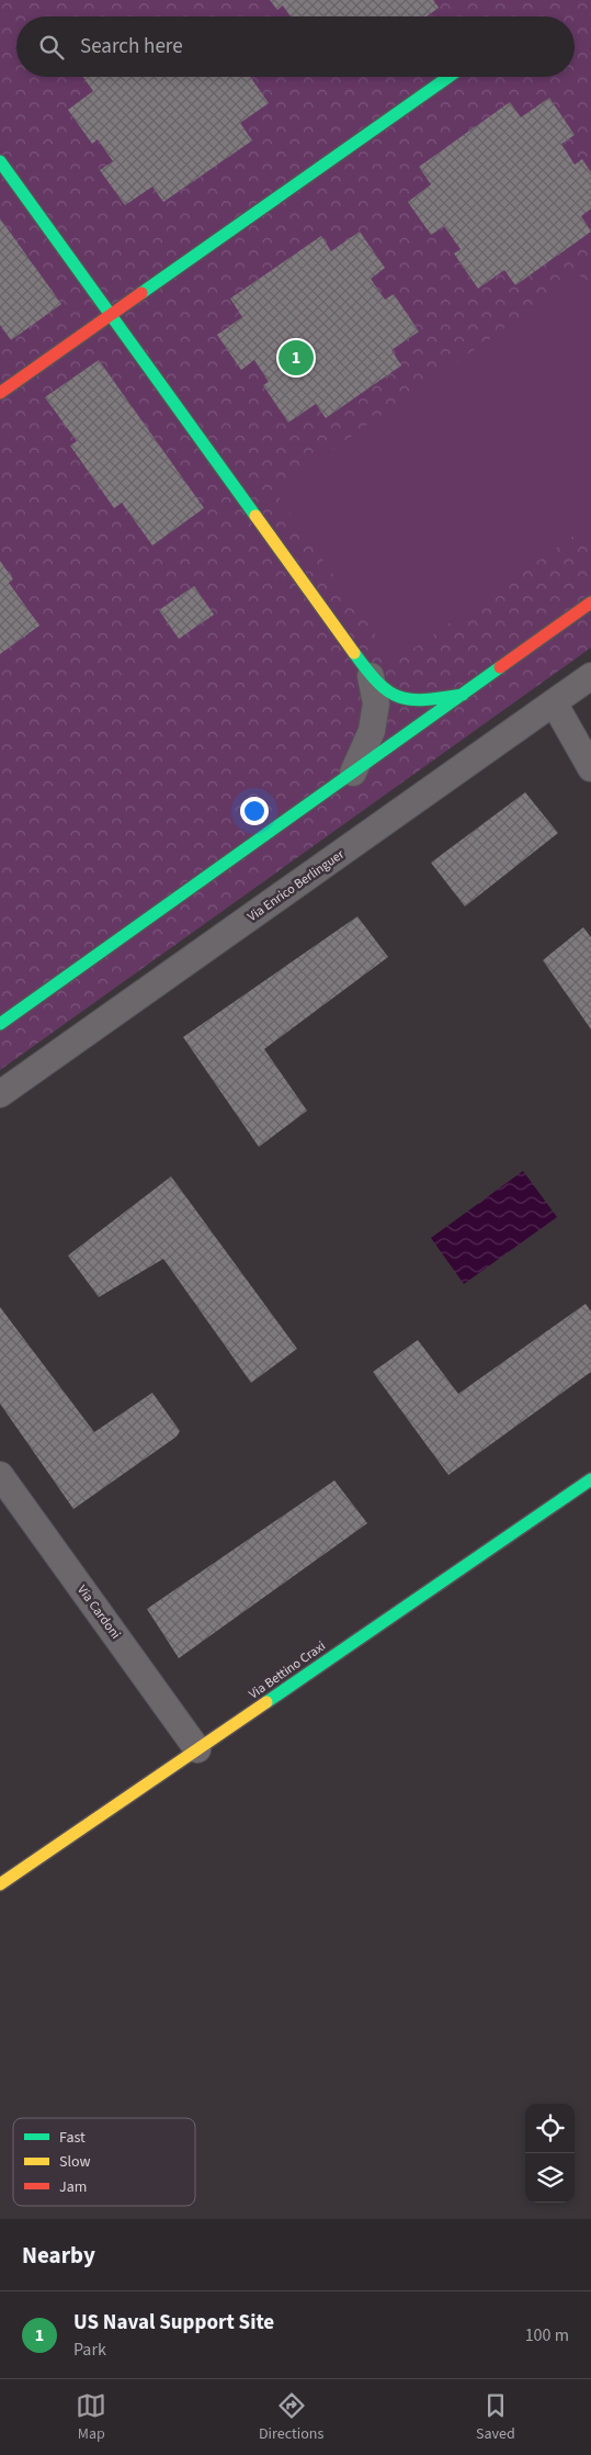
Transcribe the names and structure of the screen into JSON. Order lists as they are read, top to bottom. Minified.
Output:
{"streets":{"street":["Via Enrico Berlinguer","Via Cardoni","Via Bettino Craxi"]},"crossings":[["Via Cardoni","Via Bettino Craxi"]],"legend":["Fast","Slow","Jam"],"page":{"search":"Search here","pins":"1","heading":"Nearby","list":[{"mark":"1","name":"US Naval Support Site","note":"Park","value":"100 m"}],"nav":["Map","Directions","Saved"]}}
